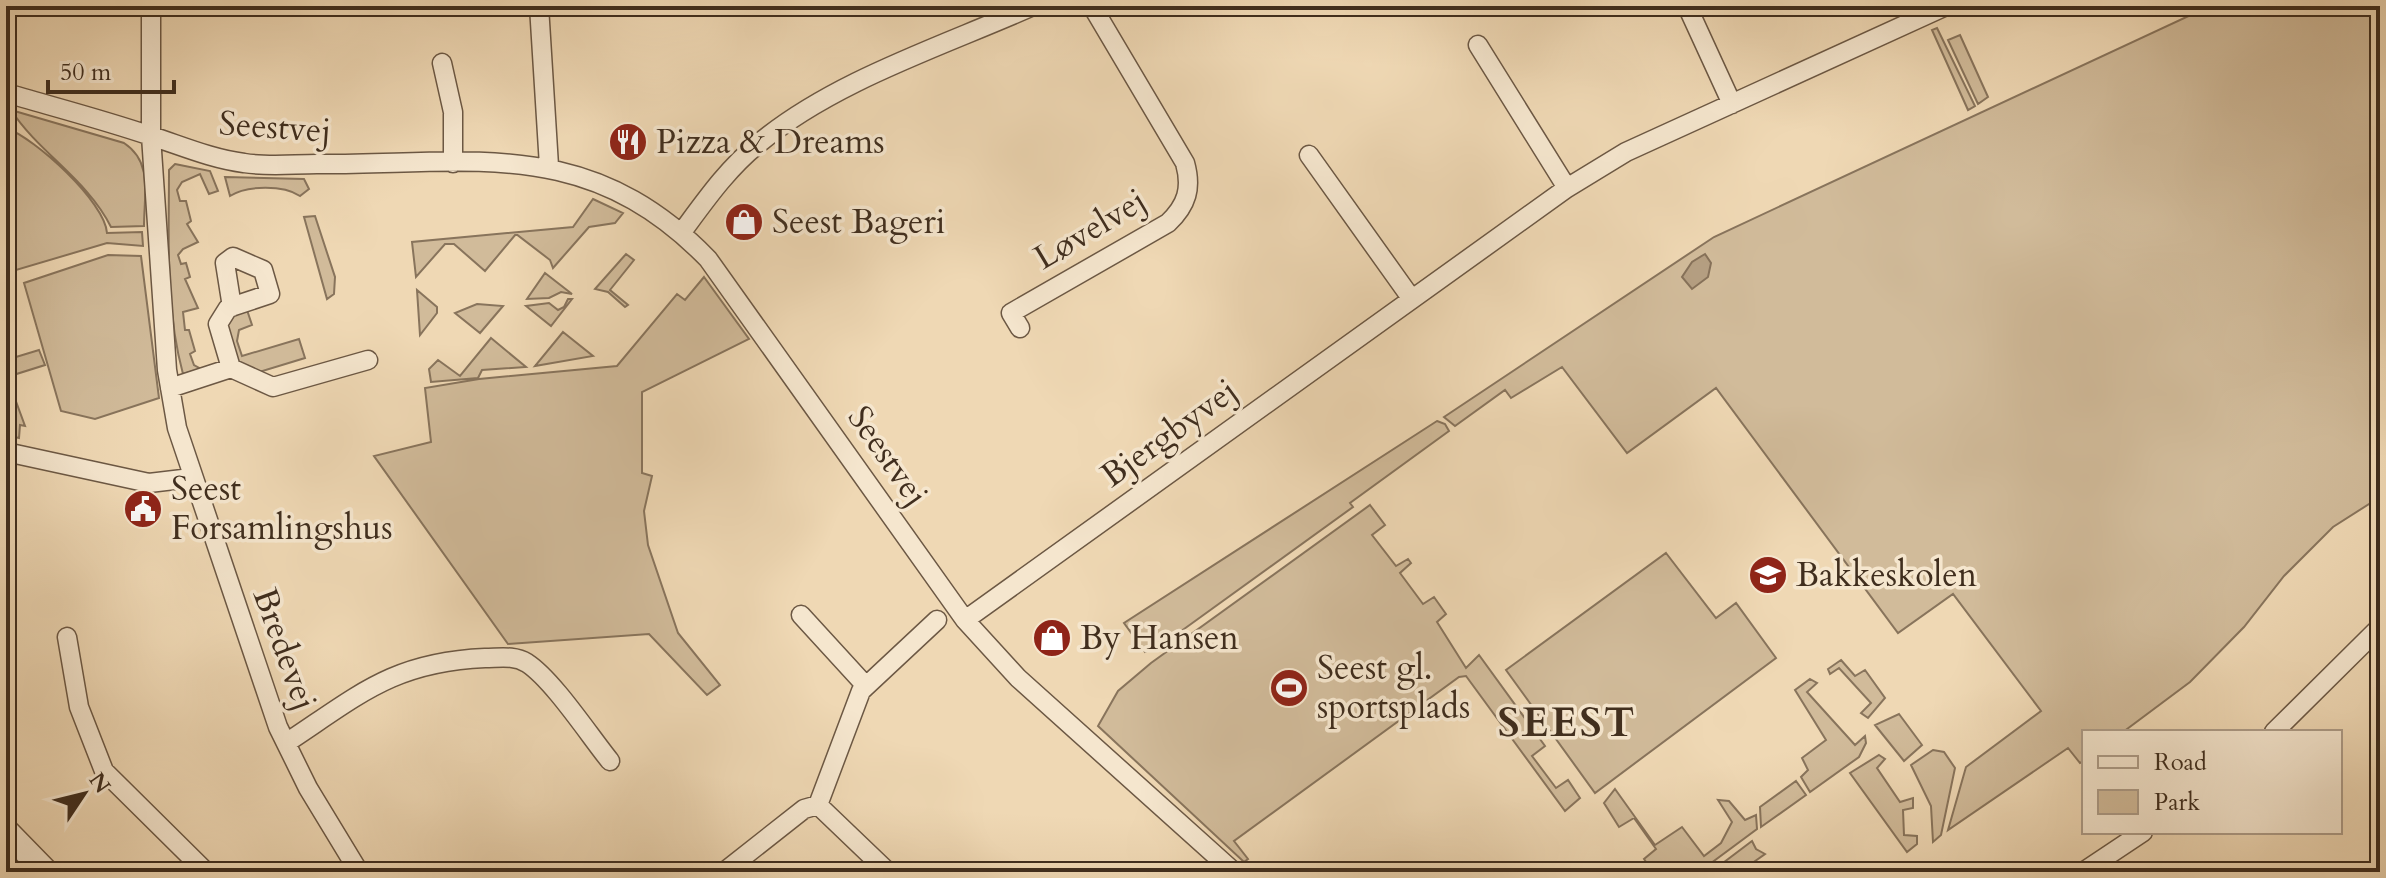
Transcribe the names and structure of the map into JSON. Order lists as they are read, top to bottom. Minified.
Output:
{"streets":{"street":["Seestvej","Løvelvej","Bjergbyvej","Bredevej"]},"crossings":[["Seestvej","Bjergbyvej"],["Seestvej","Bredevej"]],"districts":["SEEST"],"places":{"restaurant":["Pizza & Dreams"],"shop":["Seest Bageri","By Hansen"],"public building":["Seest Forsamlingshus"],"school or university":["Bakkeskolen"],"sports":["Seest gl. sportsplads"]},"legend":["Road","Park"],"scale_bar":"50 m","north":"top right"}
